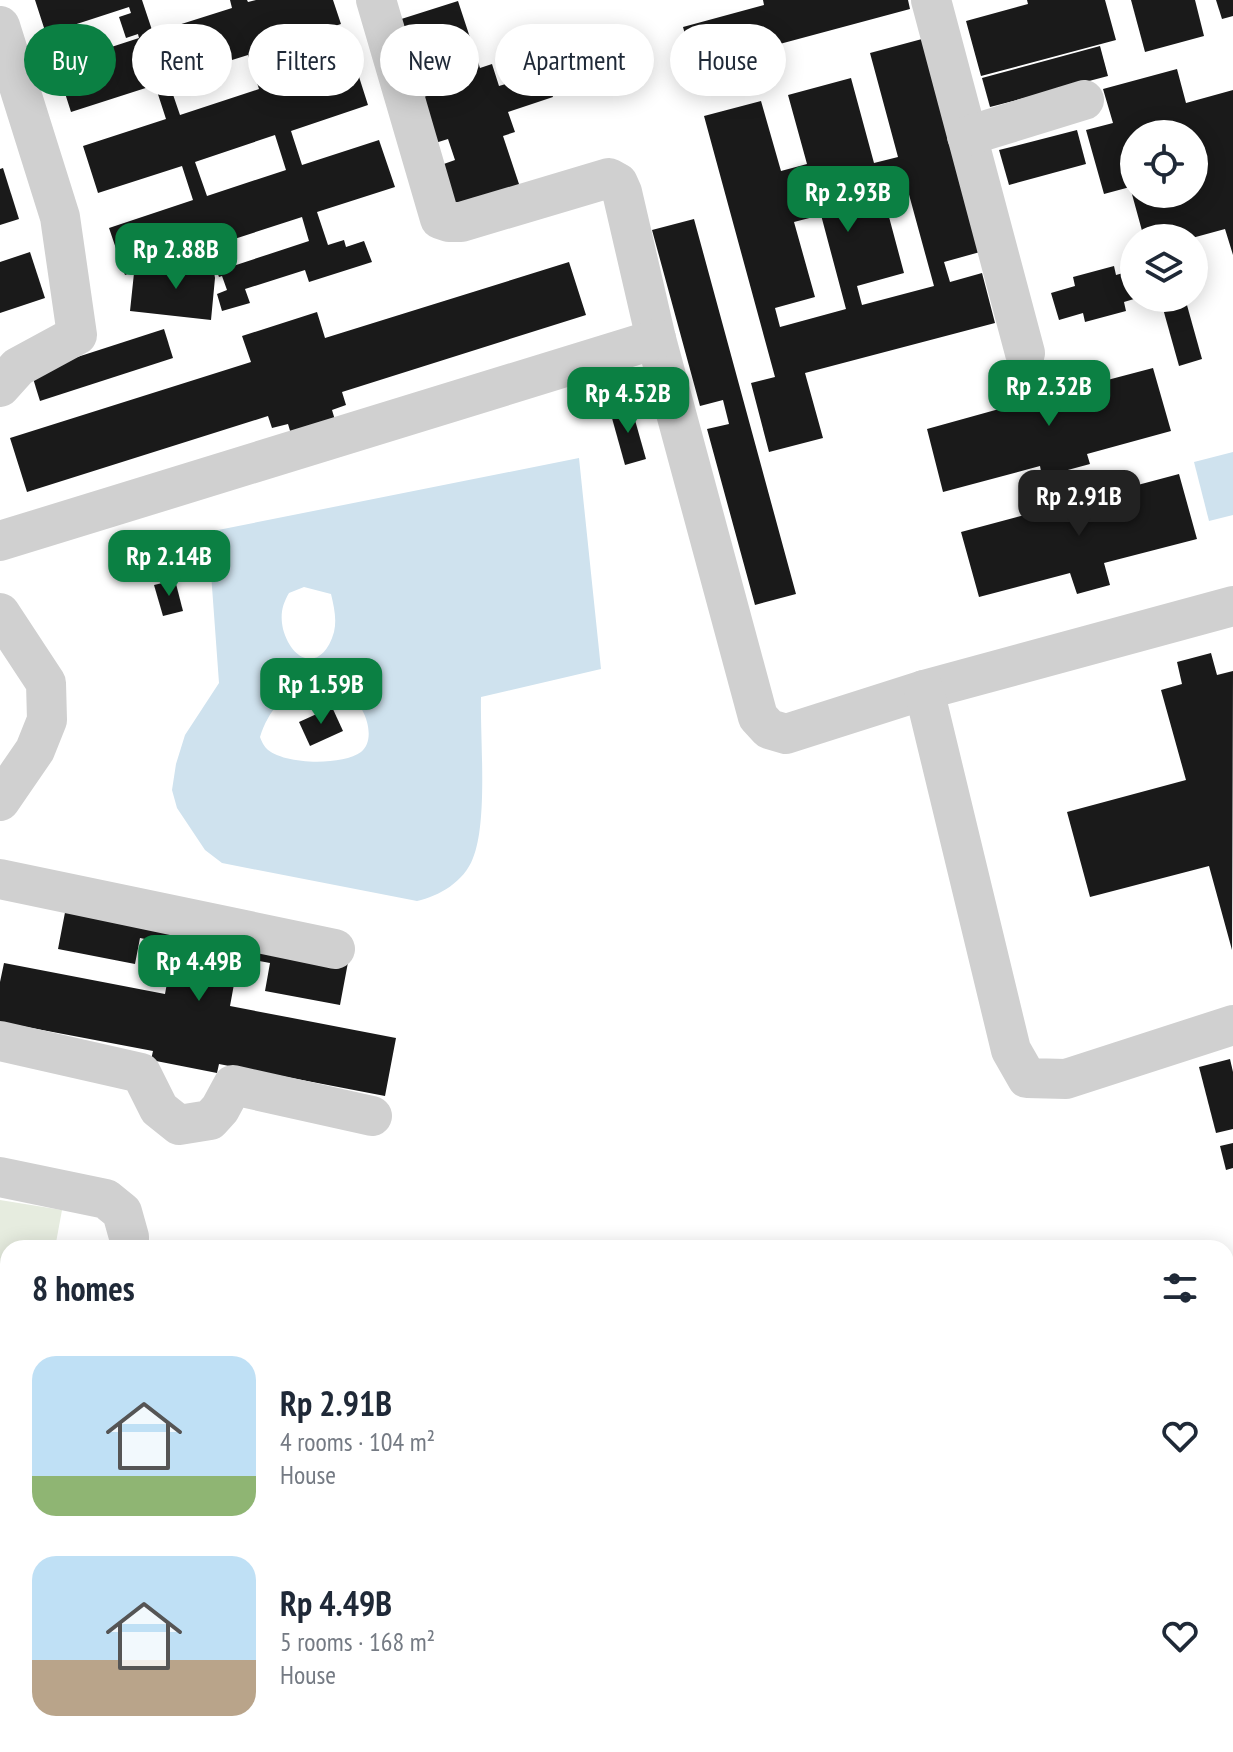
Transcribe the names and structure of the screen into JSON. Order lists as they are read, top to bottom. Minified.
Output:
{"page":{"chip":["Buy","Rent","Filters","New","Apartment","House"],"price":["Rp 2.93B","Rp 2.88B","Rp 2.32B","Rp 4.52B","Rp 2.91B","Rp 2.14B","Rp 1.59B","Rp 4.49B"],"heading":"8 homes","list":[{"name":"Rp 2.91B","note":"4 rooms · 104 m² · House"},{"name":"Rp 4.49B","note":"5 rooms · 168 m² · House"}]}}
